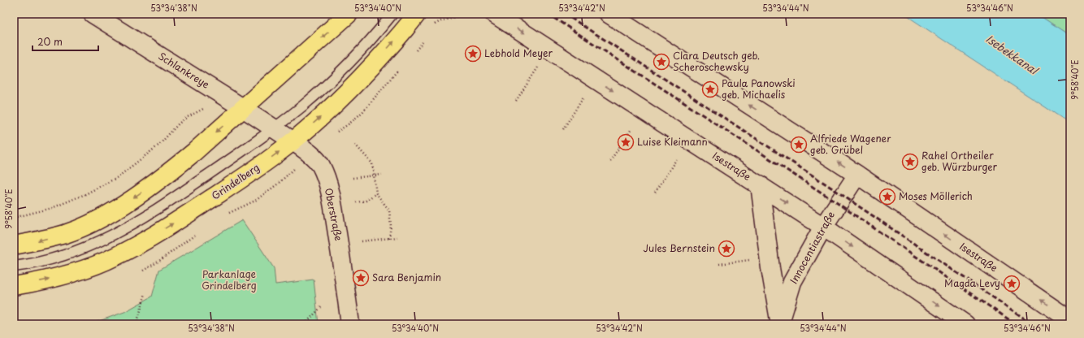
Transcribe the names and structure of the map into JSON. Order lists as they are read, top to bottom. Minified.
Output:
{"streets":{"main road":["Grindelberg"],"street":["Schlankreye","Isestraße","Oberstraße","Innocentiastraße"]},"crossings":[["Schlankreye","Oberstraße"],["Isestraße","Innocentiastraße"],["Grindelberg","Oberstraße"]],"water":["Isebekkanal"],"parks":["Parkanlage Grindelberg"],"places":{"place":["Lebhold Meyer","Clara Deutsch geb. Scheroschewsky","Paula Panowski geb. Michaelis","Luise Kleimann","Alfriede Wagener geb. Grübel","Rahel Ortheiler geb. Würzburger","Moses Möllerich","Jules Bernstein","Sara Benjamin","Magda Levy"]},"scale_bar":"20 m","coordinates":["53°34'38\"N","53°34'40\"N","53°34'42\"N","53°34'44\"N","53°34'46\"N","9°58'40\"E"]}
